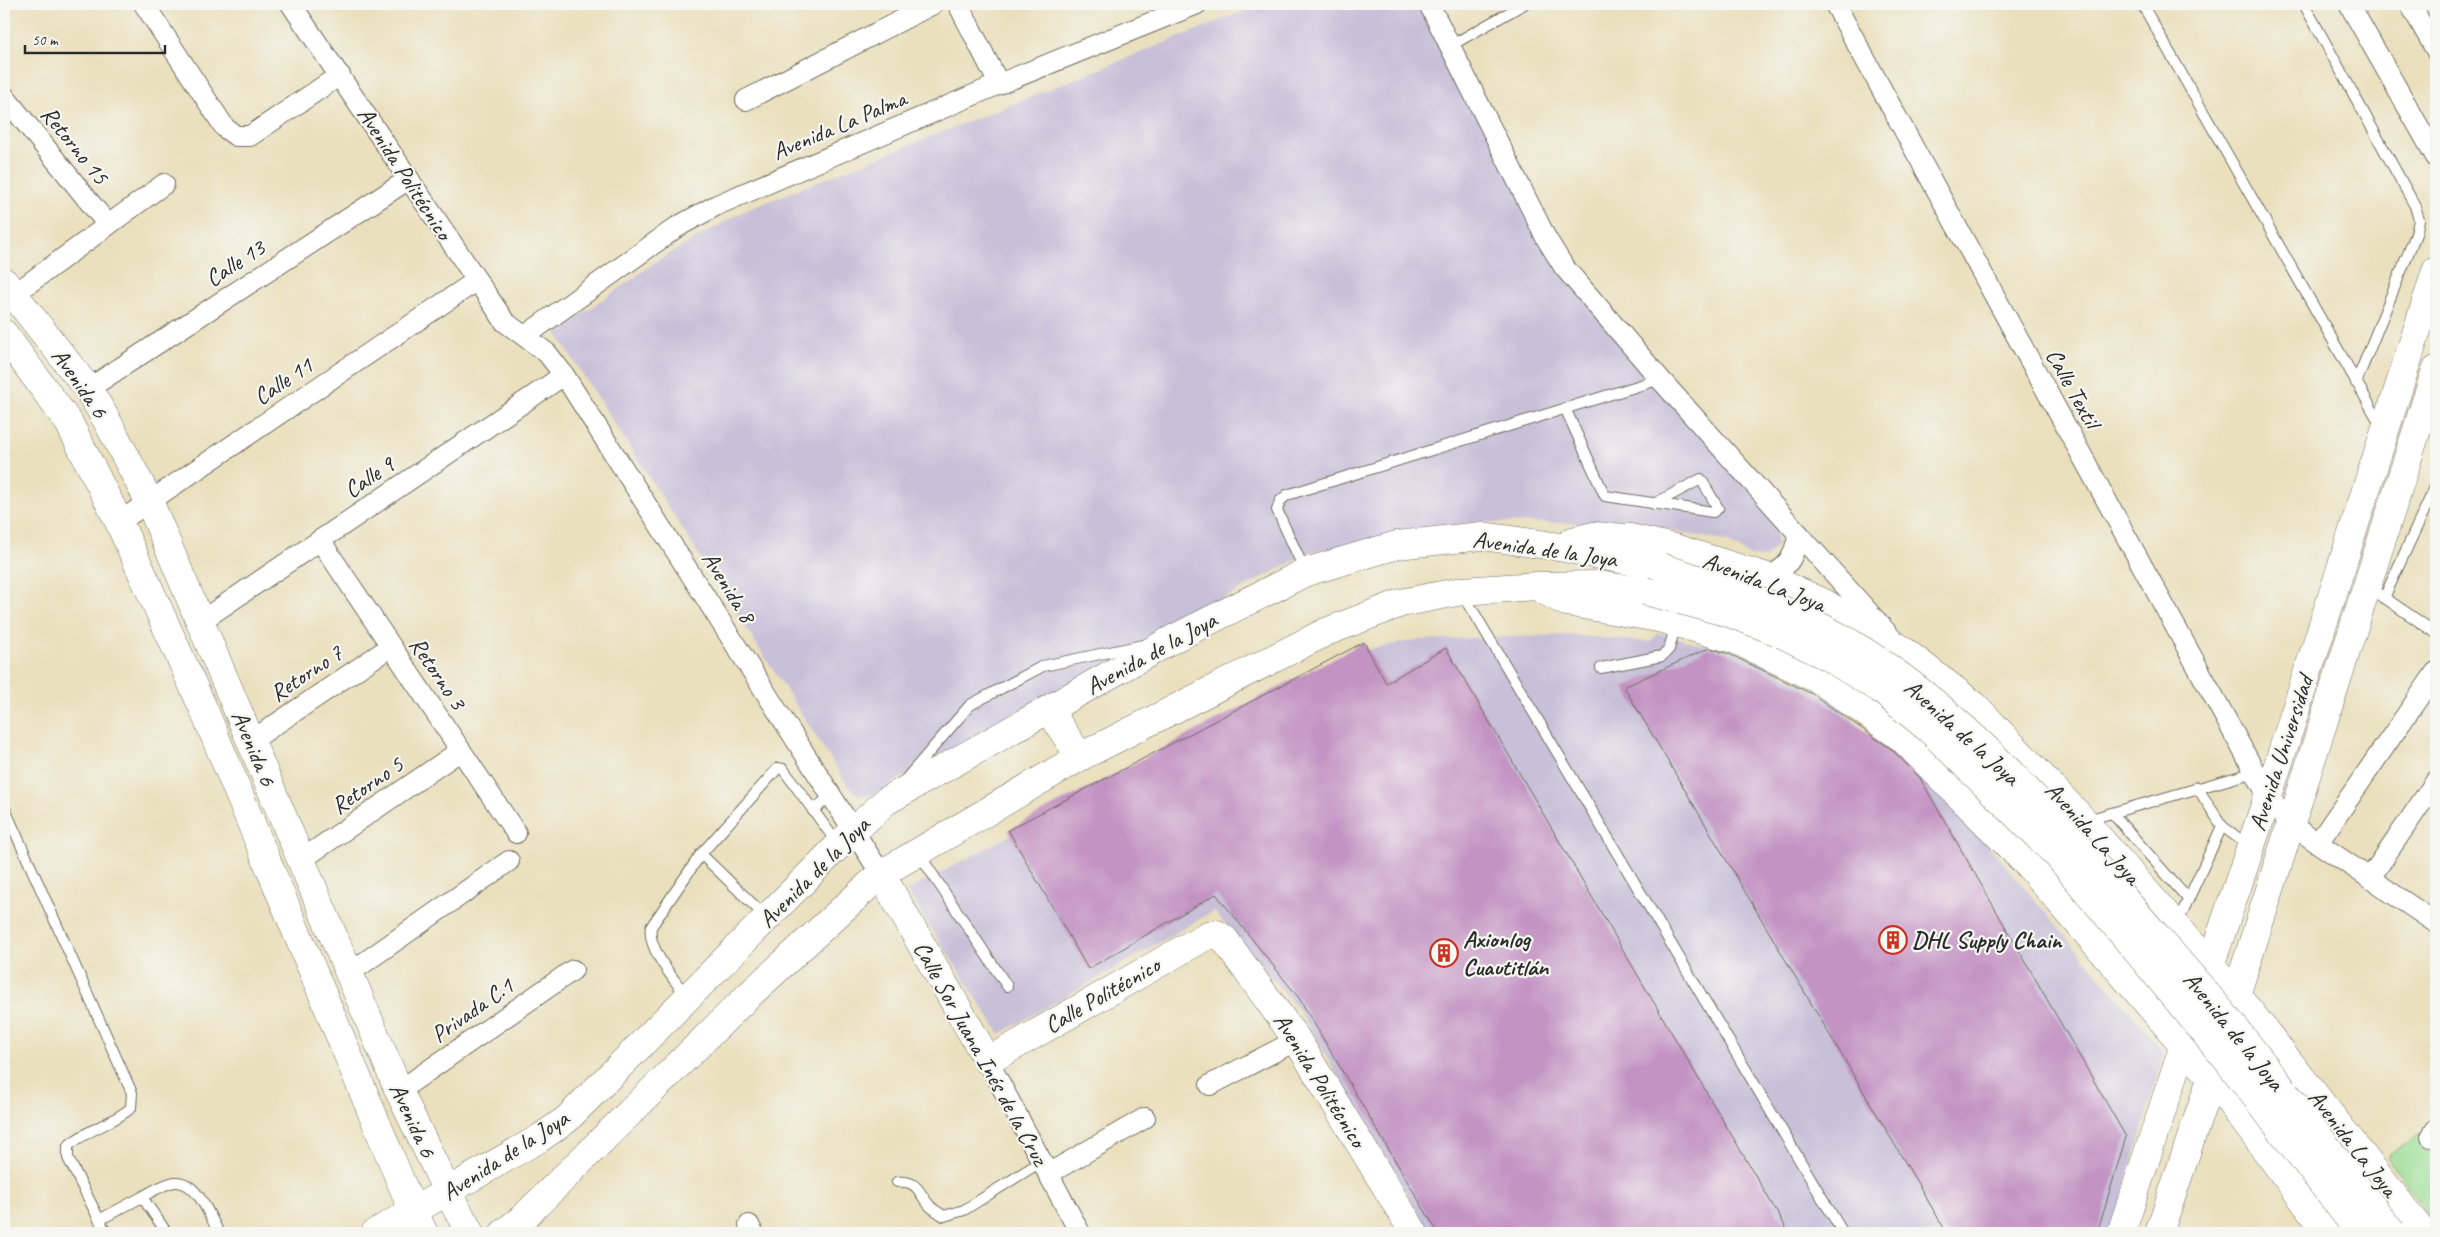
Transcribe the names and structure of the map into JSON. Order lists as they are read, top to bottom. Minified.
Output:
{"streets":{"main road":["Avenida Politécnico","Avenida 6","Avenida de la Joya","Avenida La Joya","Avenida Universidad","Calle Politécnico","Calle Sor Juana Inés de la Cruz"],"street":["Avenida La Palma","Retorno 15","Calle 13","Calle 11","Calle Textil","Calle 9","Avenida 8","Retorno 7","Retorno 3","Retorno 5","Privada C.1"]},"crossings":[["Avenida La Palma","Avenida Politécnico"],["Avenida La Palma","Avenida 8"],["Avenida Politécnico","Calle 13"],["Avenida Politécnico","Calle 11"],["Avenida Politécnico","Avenida 8"],["Avenida Politécnico","Calle Politécnico"],["Calle 13","Avenida 6"],["Calle 11","Avenida 6"],["Avenida 6","Calle 9"],["Avenida 6","Avenida de la Joya"],["Avenida 6","Retorno 7"],["Avenida 6","Retorno 5"],["Avenida 6","Privada C.1"],["Calle Textil","Avenida Universidad"],["Calle 9","Avenida 8"],["Calle 9","Retorno 3"],["Avenida de la Joya","Avenida La Joya"],["Avenida de la Joya","Avenida 8"],["Avenida de la Joya","Calle Sor Juana Inés de la Cruz"],["Avenida La Joya","Avenida Universidad"],["Avenida 8","Calle Sor Juana Inés de la Cruz"],["Retorno 7","Retorno 3"],["Retorno 3","Retorno 5"],["Calle Politécnico","Calle Sor Juana Inés de la Cruz"]],"places":{"building":["DHL Supply Chain","Axionlog Cuautitlán"]},"scale_bar":"50 m"}
